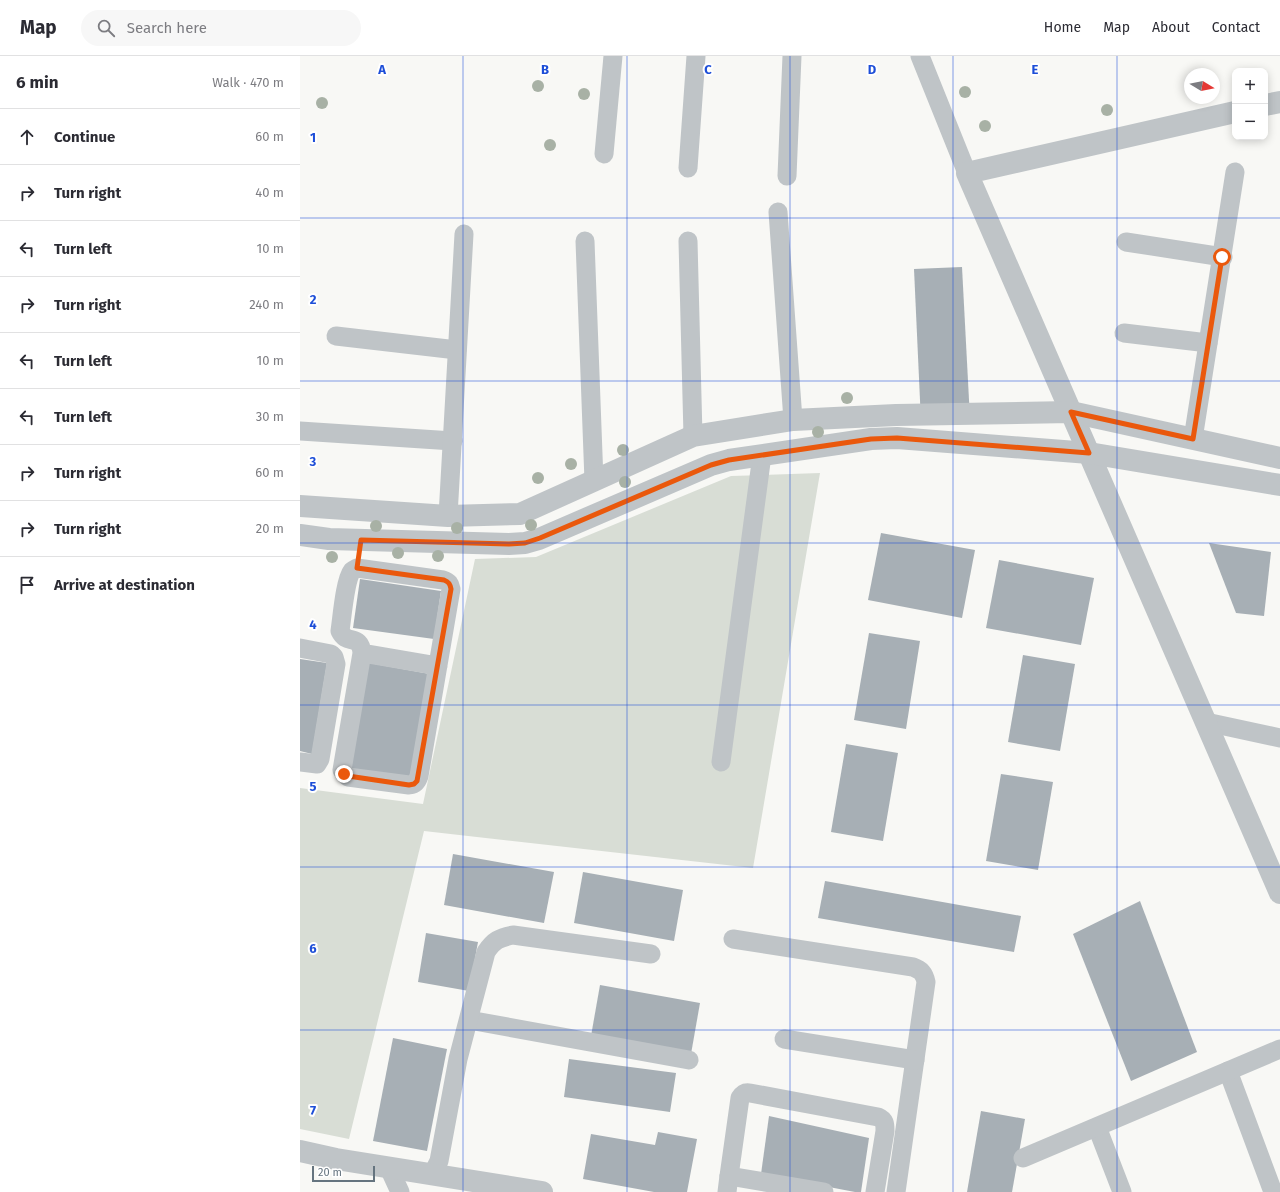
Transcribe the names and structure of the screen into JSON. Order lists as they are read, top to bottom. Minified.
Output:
{"scale_bar":"20 m","north":"right","page":{"header":"Map","search":"Search here","nav":["Home","Map","About","Contact"],"heading":["6 min","Walk · 470 m"],"map_buttons":["+","−"],"list":[["Continue","60 m"],["Turn right","40 m"],["Turn left","10 m"],["Turn right","240 m"],["Turn left","10 m"],["Turn left","30 m"],["Turn right","60 m"],["Turn right","20 m"],"Arrive at destination"],"scale":"20 m"},"grid":{"columns":["A","B","C","D","E"],"rows":["1","2","3","4","5","6","7"]}}
